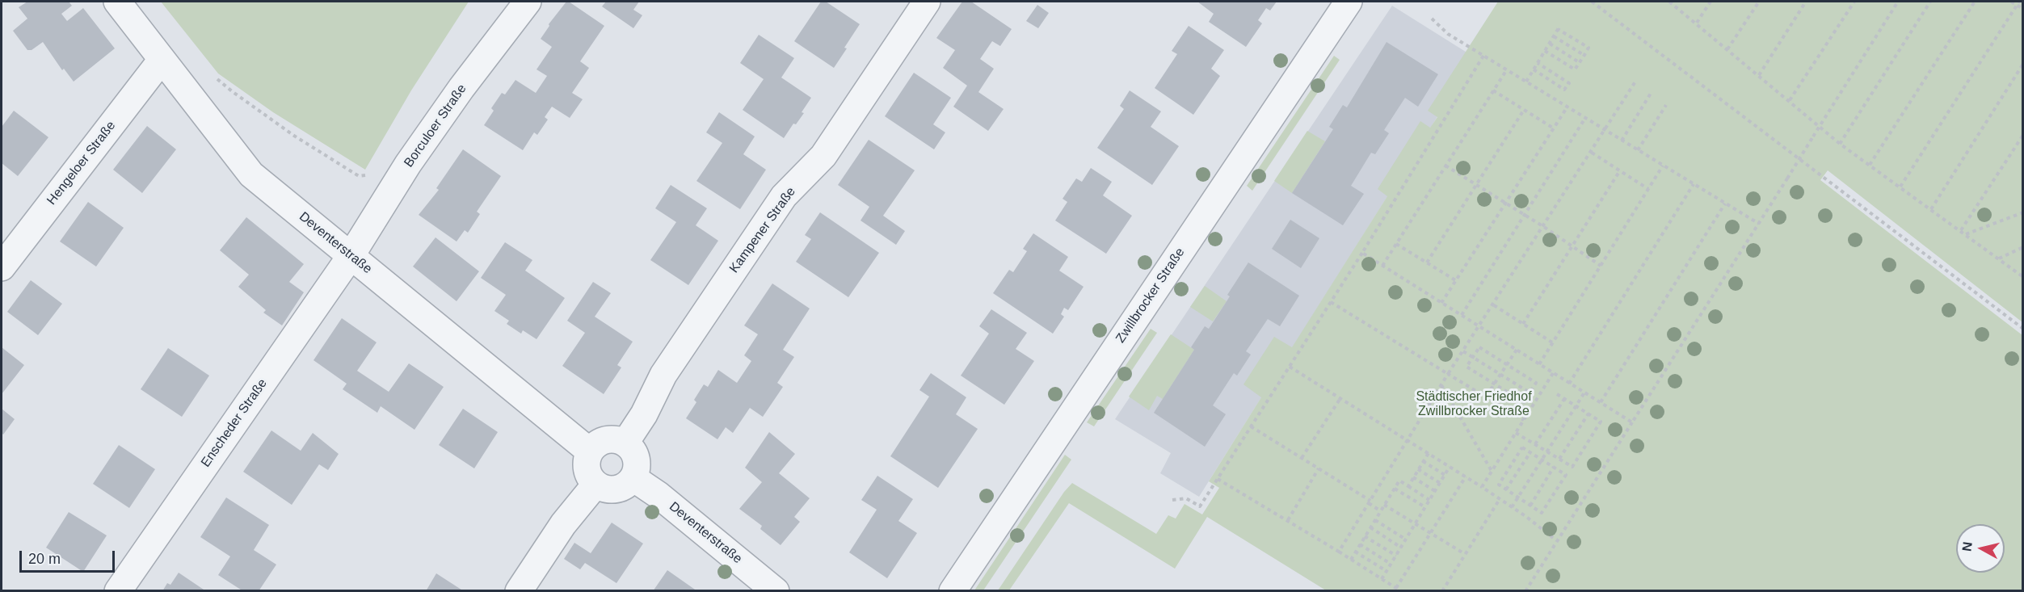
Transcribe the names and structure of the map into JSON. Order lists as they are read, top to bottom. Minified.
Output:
{"streets":{"street":["Borculoer Straße","Hengeloer Straße","Kampener Straße","Deventerstraße","Zwillbrocker Straße","Enscheder Straße"]},"crossings":[["Borculoer Straße","Deventerstraße"],["Borculoer Straße","Enscheder Straße"],["Hengeloer Straße","Deventerstraße"],["Kampener Straße","Deventerstraße"],["Deventerstraße","Enscheder Straße"]],"parks":["Städtischer Friedhof Zwillbrocker Straße"],"scale_bar":"20 m","north":"left"}
